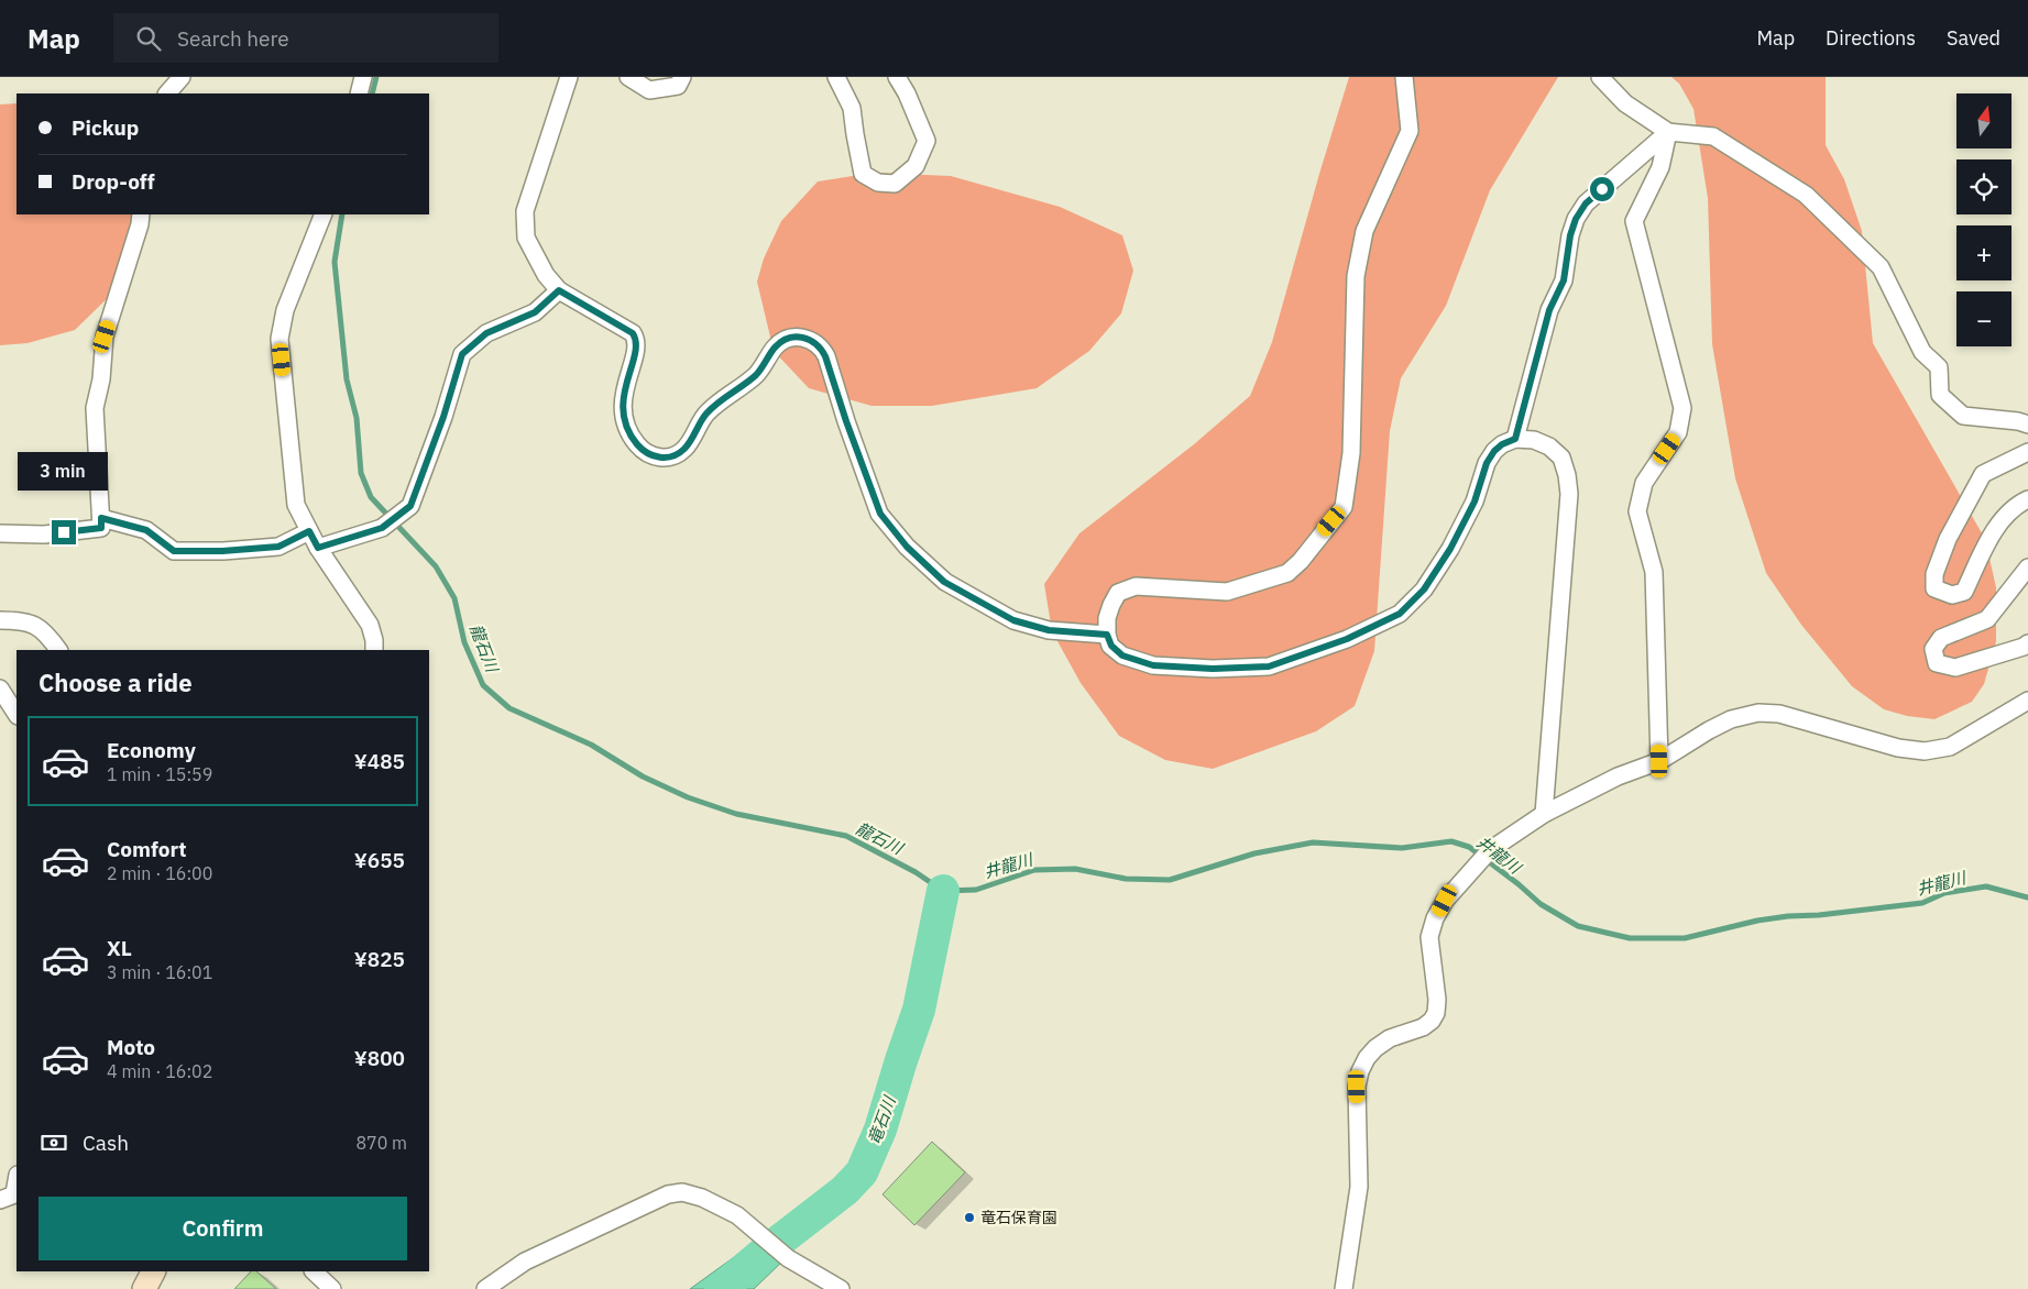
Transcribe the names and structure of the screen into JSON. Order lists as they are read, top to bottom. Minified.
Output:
{"water":["龍石川","井龍川","竜石川"],"places":["竜石保育園"],"north":"top","page":{"header":"Map","search":"Search here","nav":["Map","Directions","Saved"],"map_buttons":["+","−"],"banner":["Pickup","Drop-off"],"bubble":"3 min","heading":"Choose a ride","list":[{"name":"Economy","note":"1 min · 15:59","value":"¥485"},{"name":"Comfort","note":"2 min · 16:00","value":"¥655"},{"name":"XL","note":"3 min · 16:01","value":"¥825"},{"name":"Moto","note":"4 min · 16:02","value":"¥800"}],"pay":["Cash","870 m"],"buttons":"Confirm"}}
